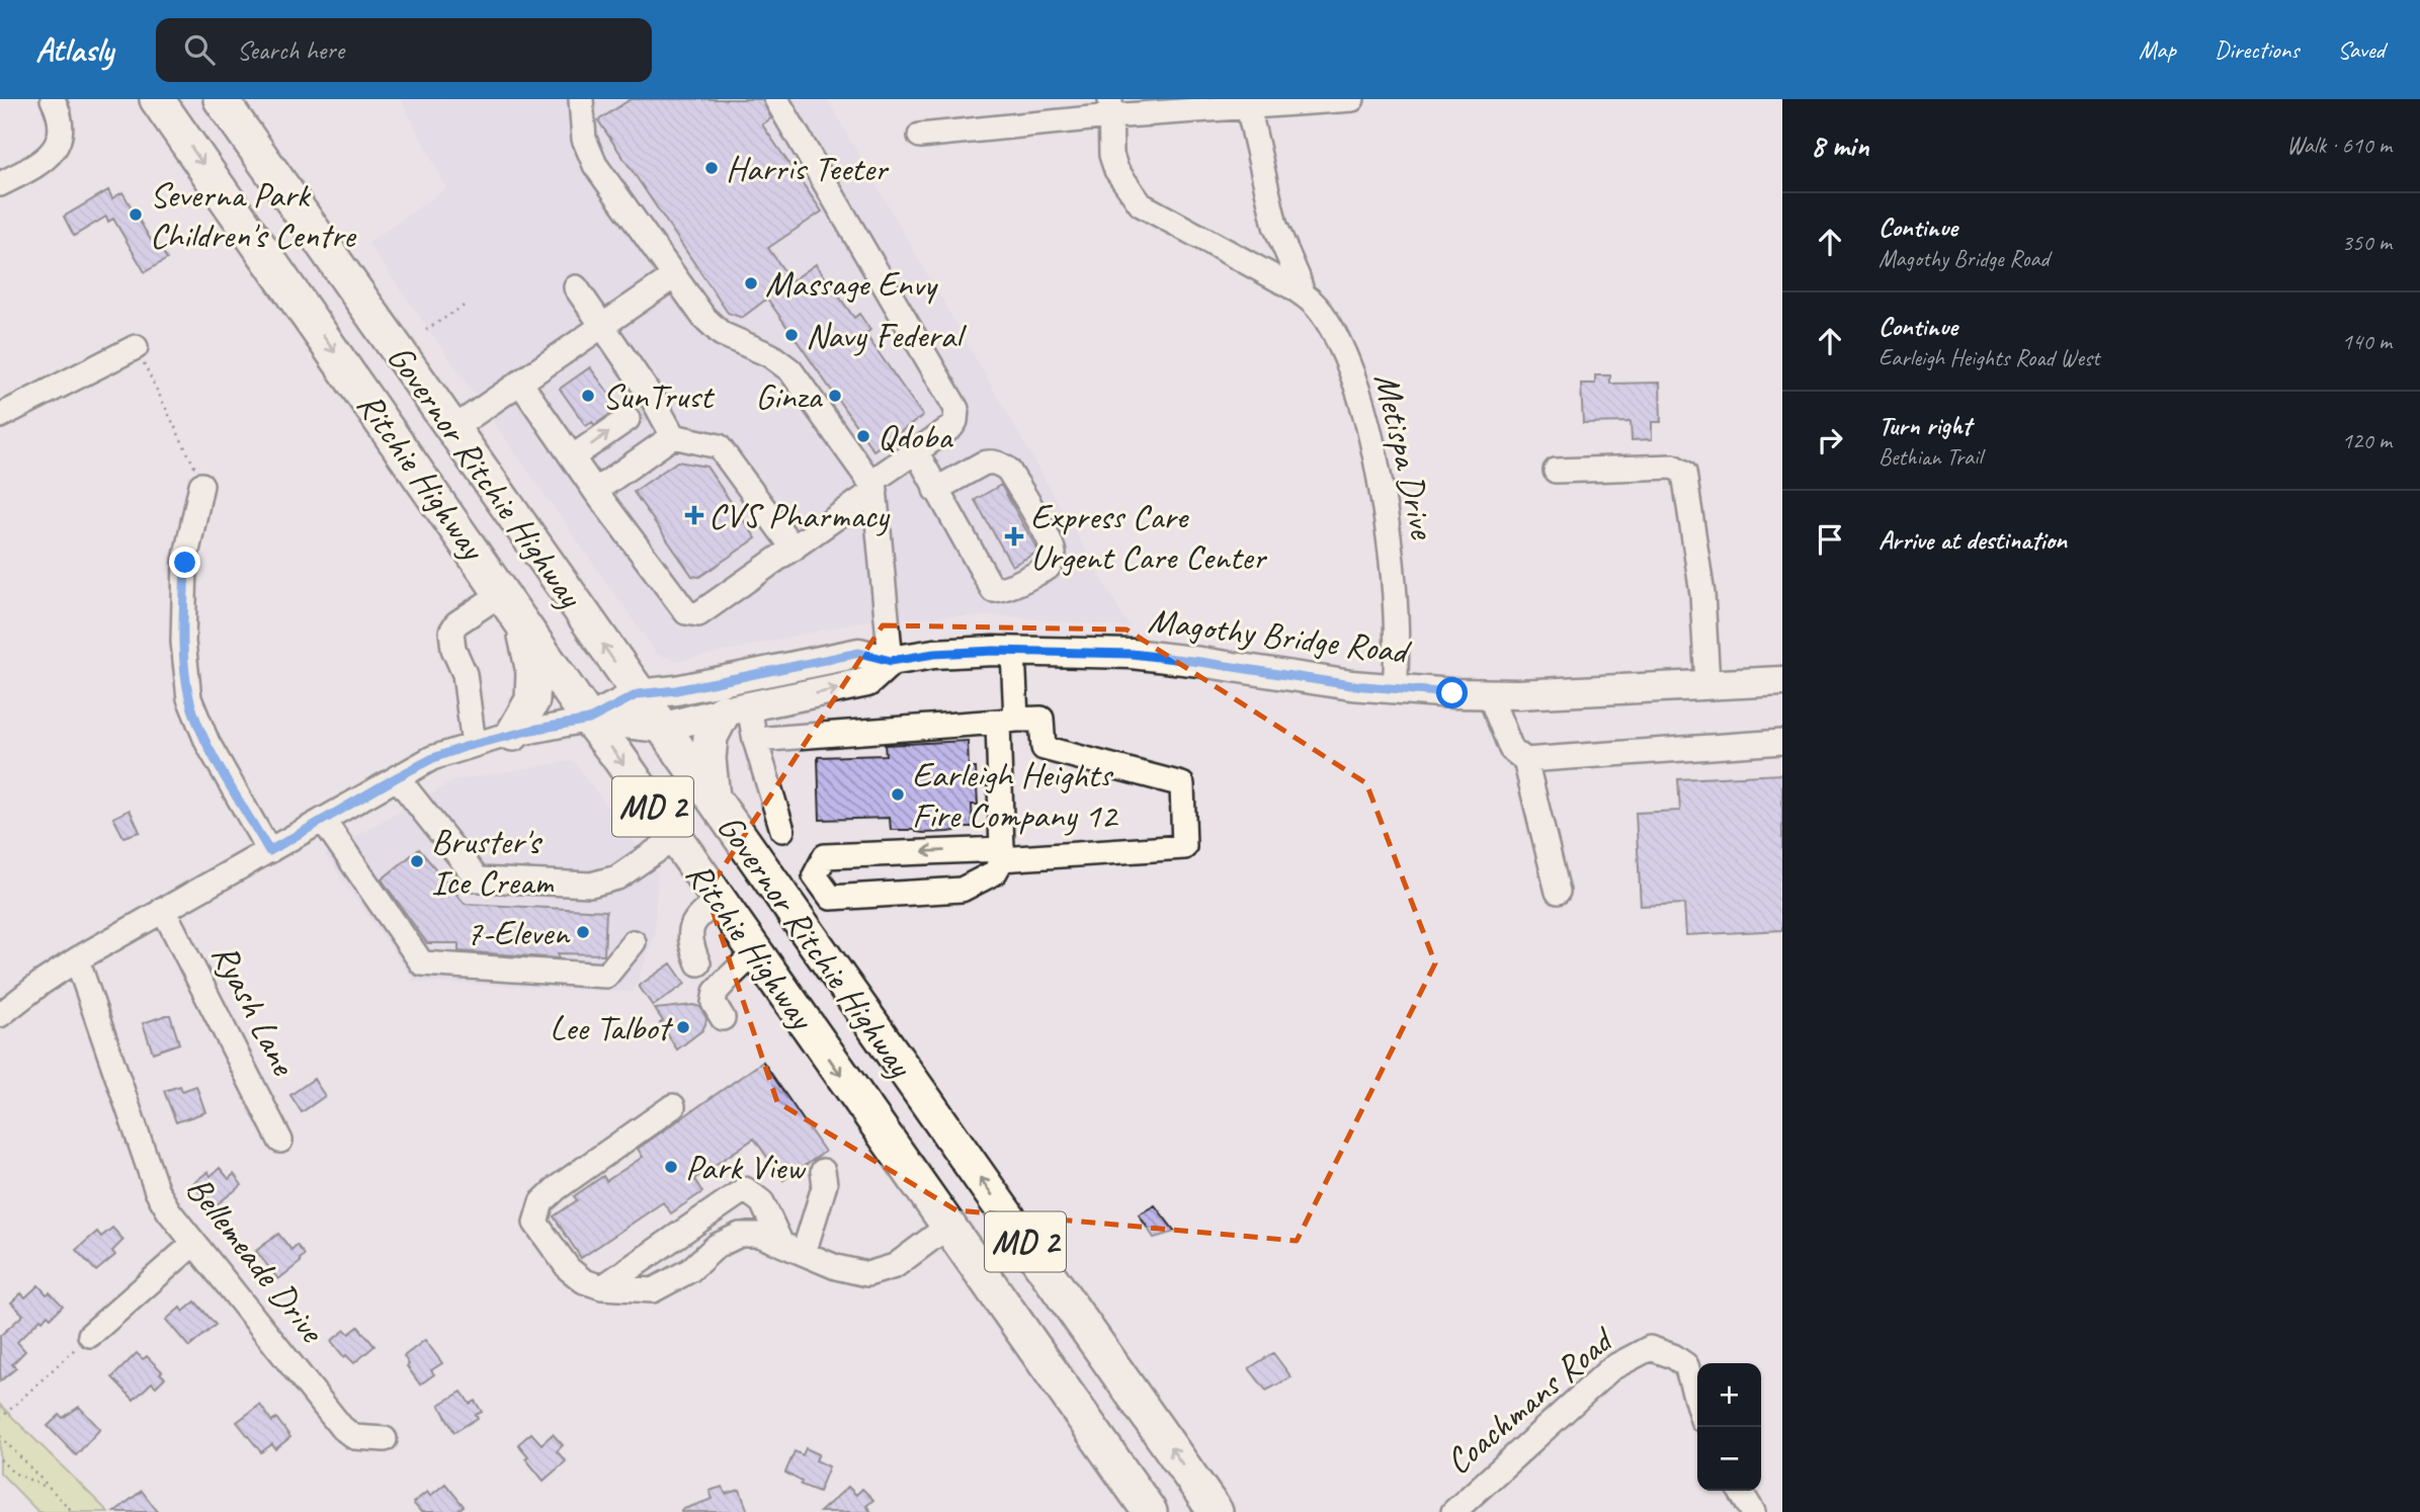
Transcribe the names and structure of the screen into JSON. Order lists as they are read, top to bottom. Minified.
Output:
{"streets":{"highway":["Ritchie Highway","Governor Ritchie Highway","MD 2"],"main road":["Magothy Bridge Road"],"street":["Metispa Drive","Ryash Lane","Bellemeade Drive","Coachmans Road"]},"crossings":[["Metispa Drive","Magothy Bridge Road"],["Ritchie Highway","Magothy Bridge Road"],["Governor Ritchie Highway","Magothy Bridge Road"]],"one_way":["Ritchie Highway","Governor Ritchie Highway"],"places":{"other":["Harris Teeter","Severna Park Children's Centre","Massage Envy","Navy Federal","SunTrust","Ginza","Qdoba","Earleigh Heights Fire Company 12","Bruster's Ice Cream","7-Eleven","Lee Talbot","Park View"],"health":["CVS Pharmacy","Express Care Urgent Care Center"]},"page":{"header":"Atlasly","search":"Search here","nav":["Map","Directions","Saved"],"heading":["8 min","Walk · 610 m"],"list":[["Continue","Magothy Bridge Road","350 m"],["Continue","Earleigh Heights Road West","140 m"],["Turn right","Bethian Trail","120 m"],"Arrive at destination"],"map_buttons":["+","−"]}}
